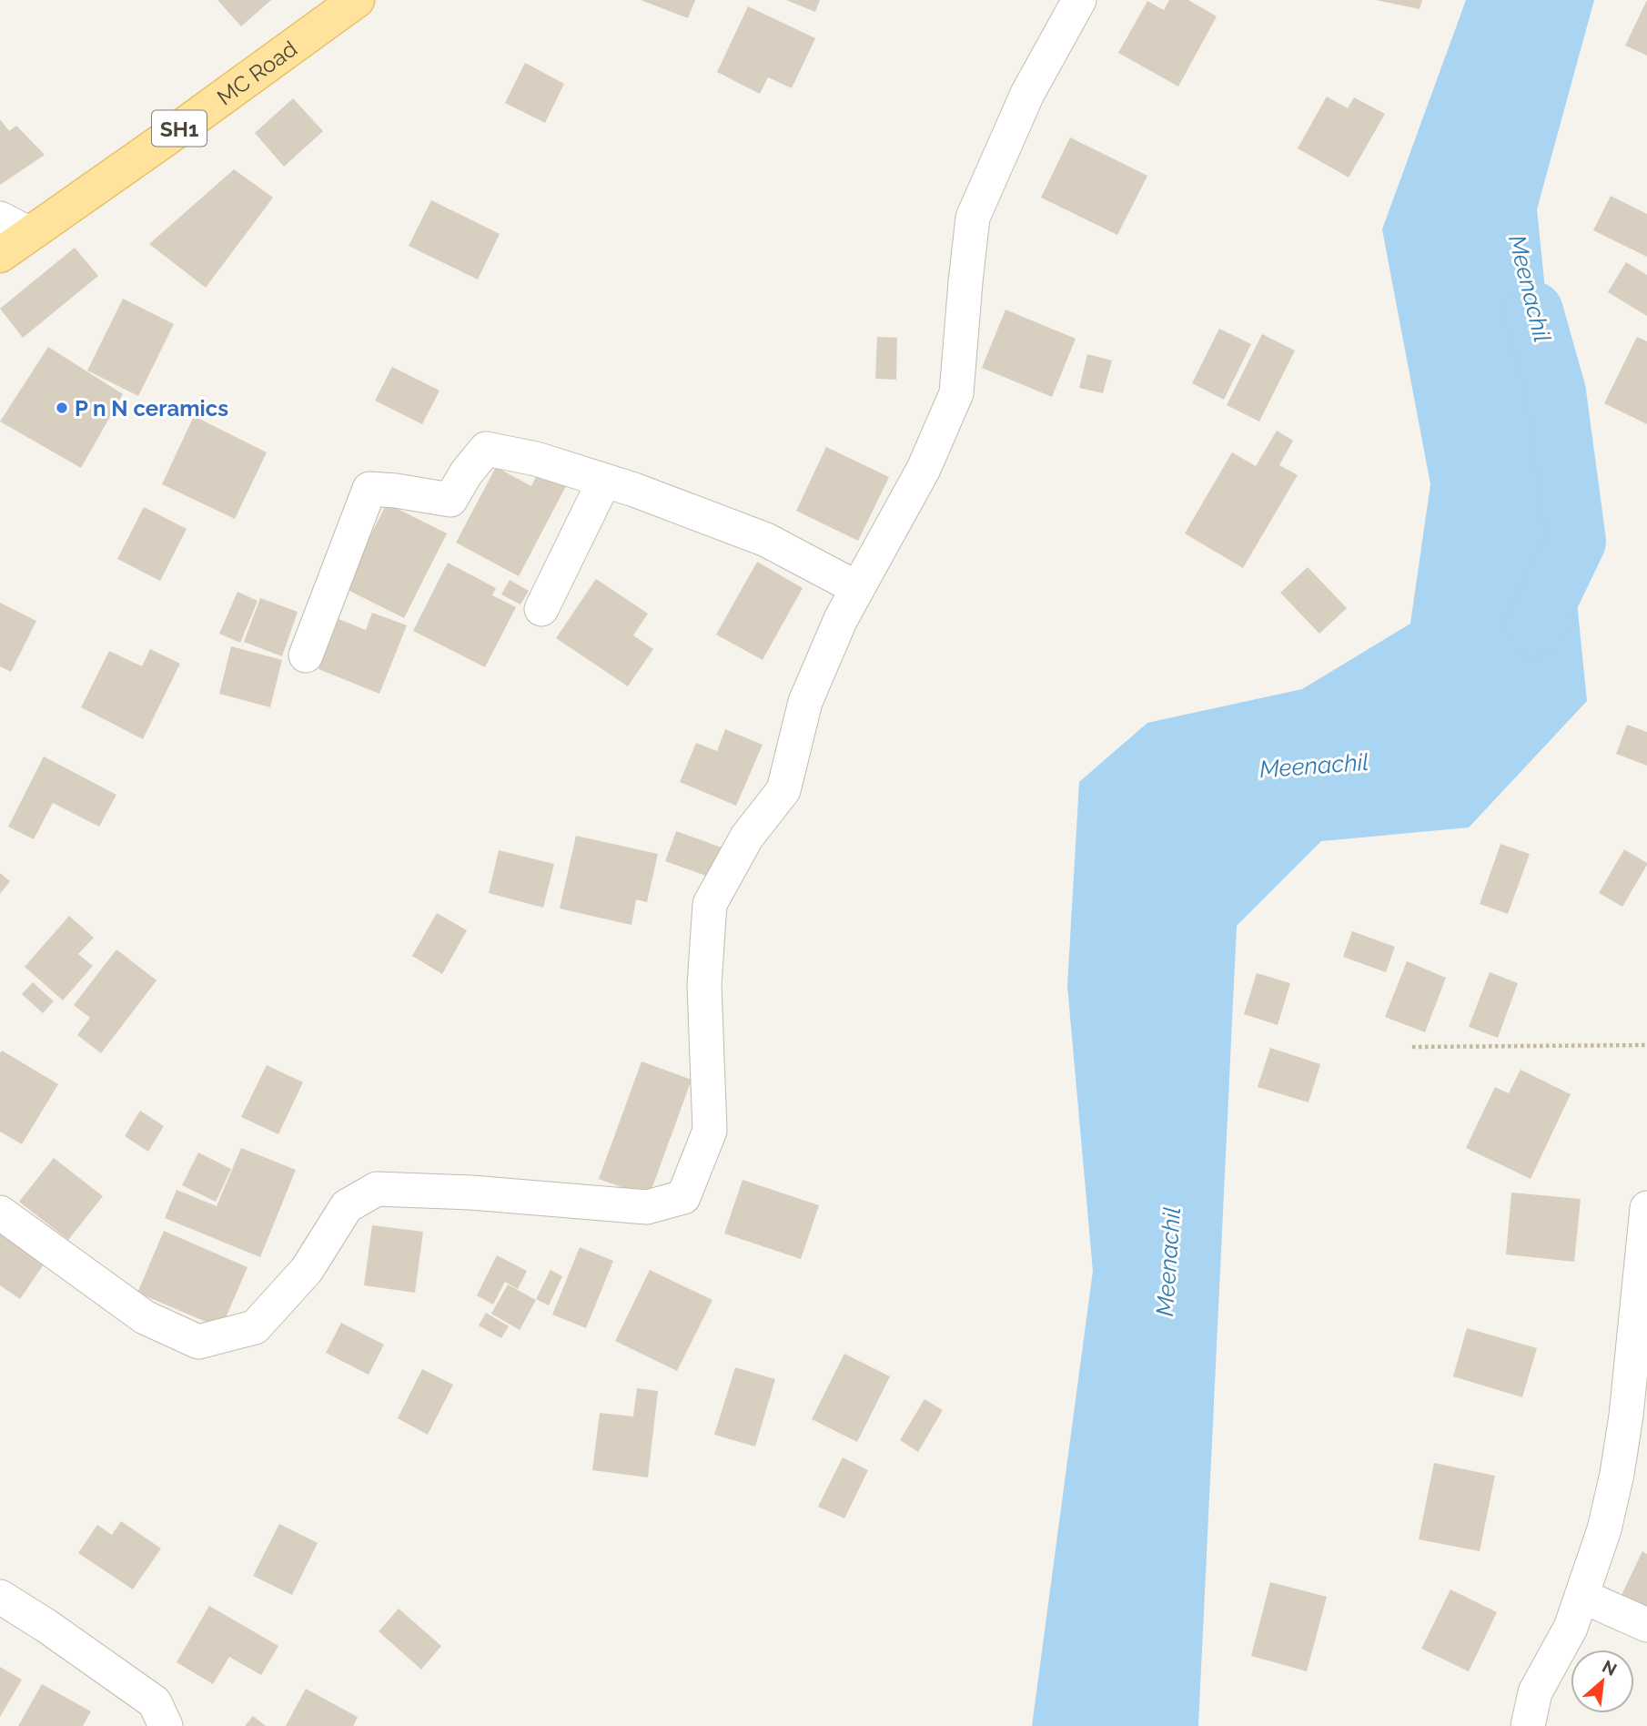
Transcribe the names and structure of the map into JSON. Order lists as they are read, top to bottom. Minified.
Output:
{"streets":{"main road":["MC Road","SH1"]},"water":["Meenachil"],"places":["P n N ceramics"],"north":"top right"}
